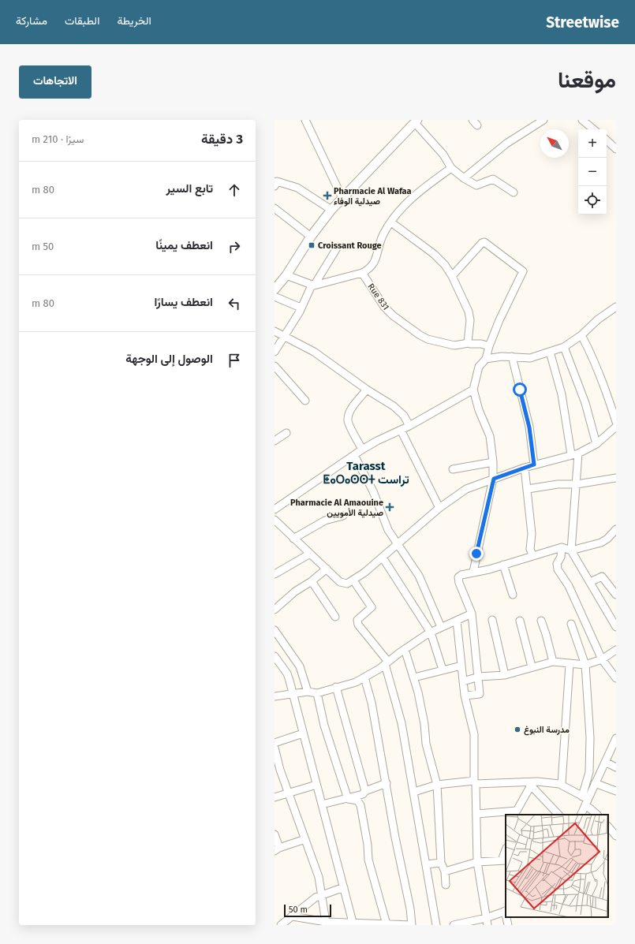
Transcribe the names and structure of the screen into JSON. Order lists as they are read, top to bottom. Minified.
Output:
{"streets":{"street":["Rue 831"]},"districts":["Tarasst ⵟⴰⵔⴰⵙⵙⵜ تراست"],"places":{"health":["Pharmacie Al Wafaa صيدلية الوفاء","Pharmacie Al Amaouine صيدلية الأمويين"],"transit":["Croissant Rouge"],"other":["مدرسة النبوغ"]},"scale_bar":"50 m","north":"top left","page":{"header":"Streetwise","nav":["الخريطة","الطبقات","مشاركة"],"title":"موقعنا","buttons":"الاتجاهات","heading":["3 دقيقة","سيرًا · 210 m"],"map_buttons":["+","−"],"list":[["تابع السير","80 m"],["انعطف يمينًا","50 m"],["انعطف يسارًا","80 m"],"الوصول إلى الوجهة"],"scale":"50 m"}}
